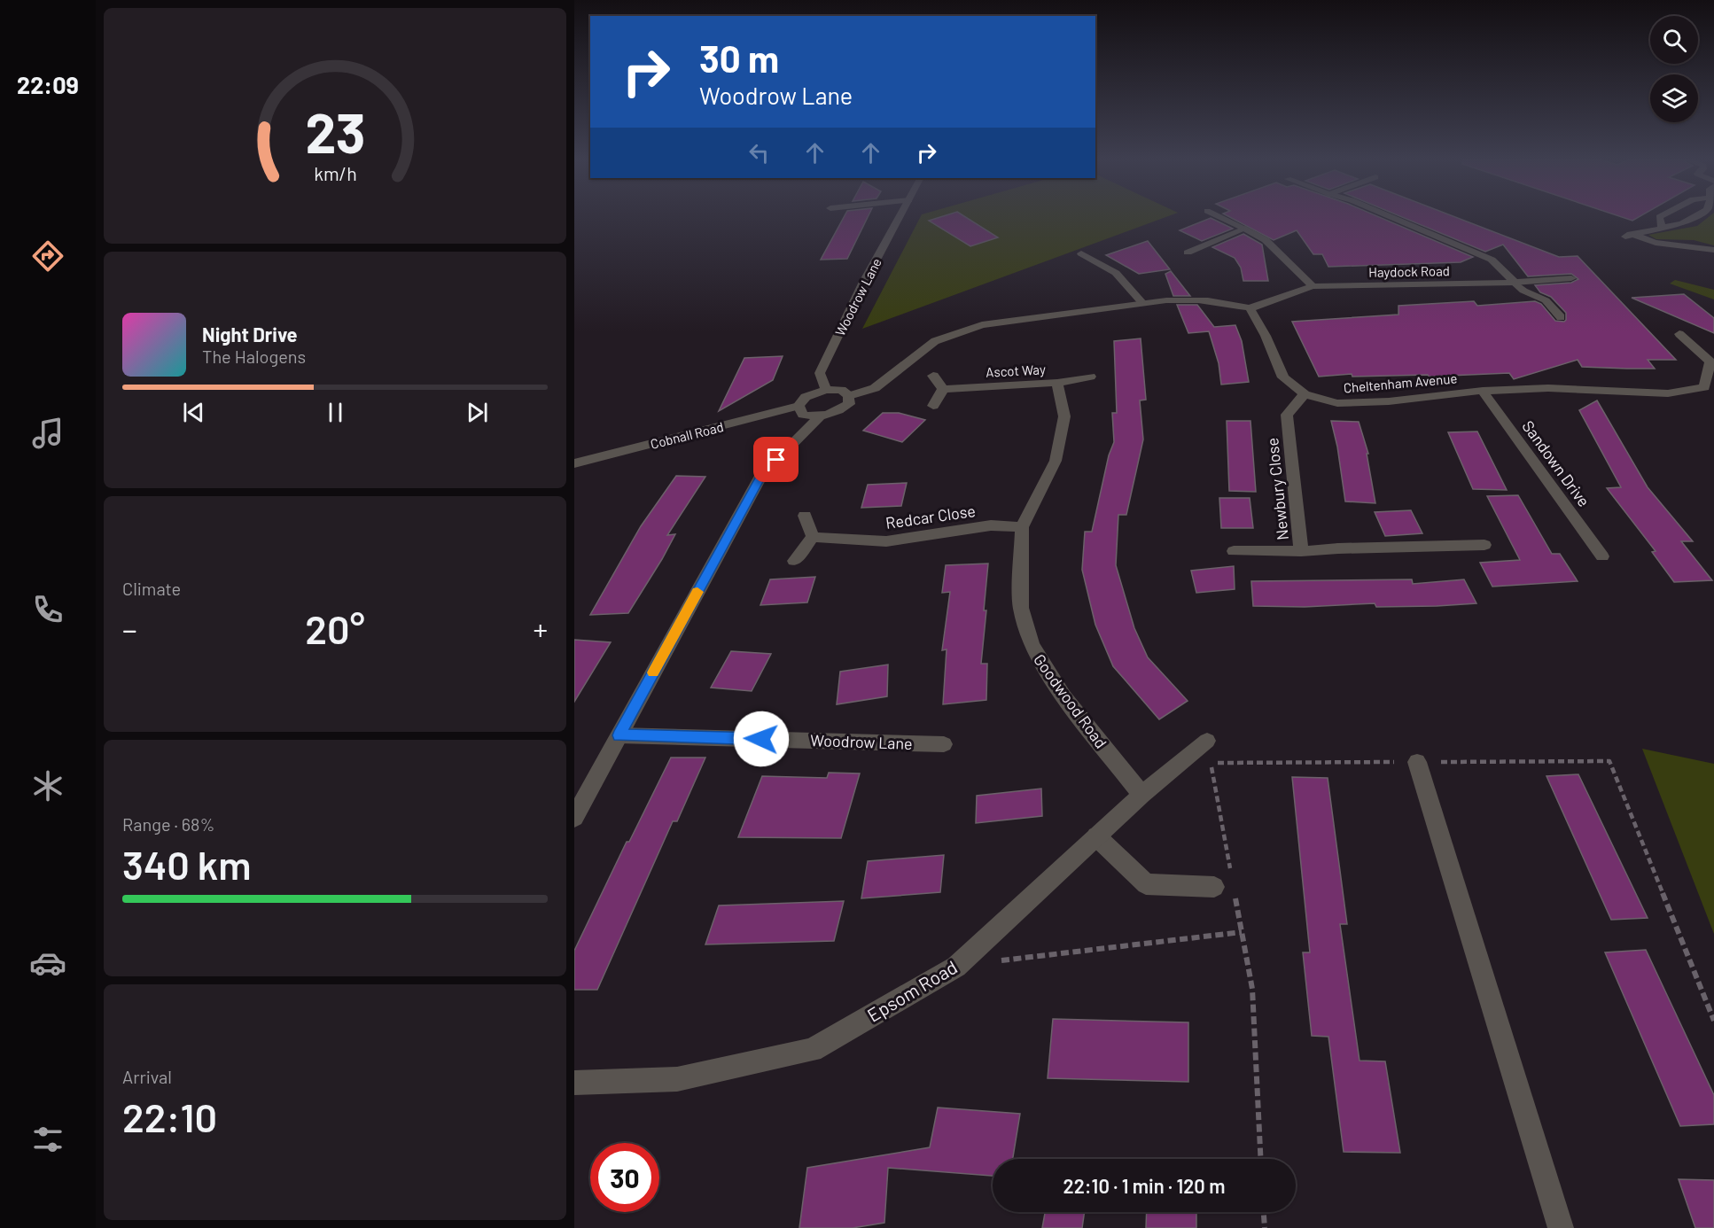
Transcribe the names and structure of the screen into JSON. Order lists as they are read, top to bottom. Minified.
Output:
{"streets":{"street":["Haydock Road","Woodrow Lane","Ascot Way","Cheltenham Avenue","Cobnall Road","Sandown Drive","Newbury Close","Redcar Close","Goodwood Road","Epsom Road"]},"crossings":[["Haydock Road","Cheltenham Avenue"],["Ascot Way","Goodwood Road"],["Cheltenham Avenue","Sandown Drive"],["Cheltenham Avenue","Newbury Close"],["Redcar Close","Goodwood Road"],["Goodwood Road","Epsom Road"]],"page":{"tabs":"22:09","turn":["30 m","Woodrow Lane"],"song":["Night Drive","The Halogens"],"tile":["Climate",["Range · 68%","340 km"],["Arrival","22:10"]],"heat":["−","20°","+"],"limit":"30","trip":"22:10 · 1 min · 120 m","gauge":["23","km/h"]}}
